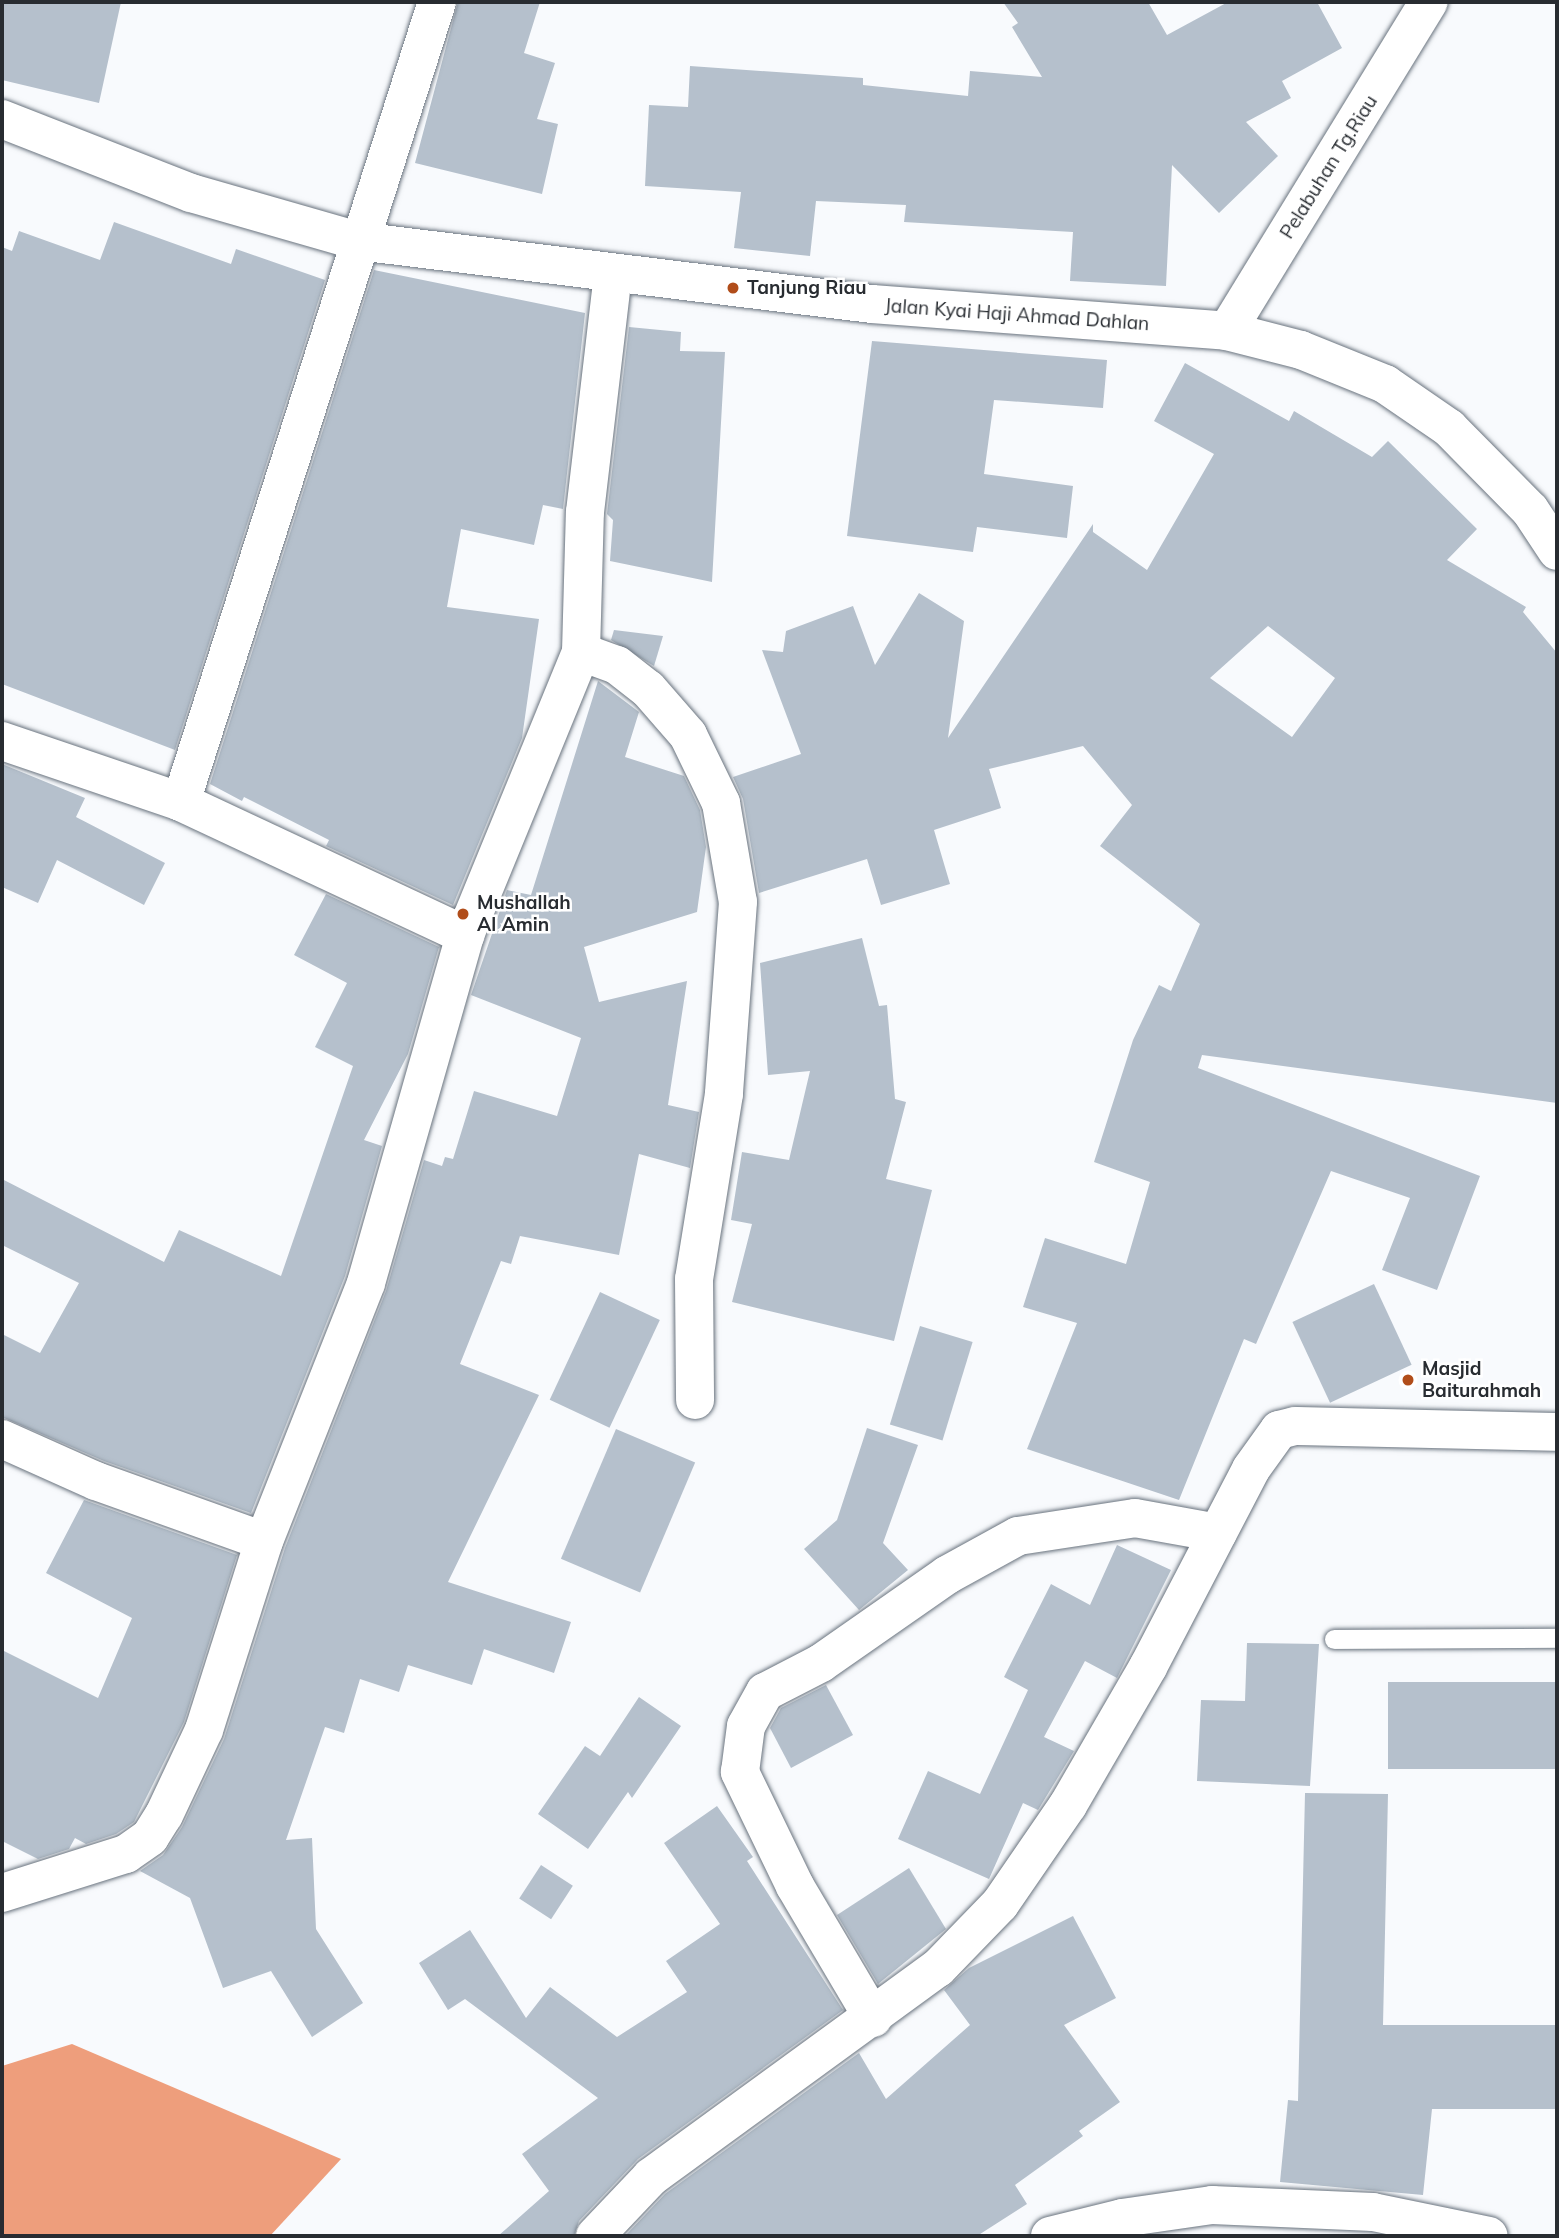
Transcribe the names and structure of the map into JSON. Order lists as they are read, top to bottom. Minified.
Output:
{"streets":{"street":["Pelabuhan Tg.Riau","Jalan Kyai Haji Ahmad Dahlan"]},"crossings":[["Pelabuhan Tg.Riau","Jalan Kyai Haji Ahmad Dahlan"]],"places":["Tanjung Riau","Mushallah Al Amin","Masjid Baiturahmah"]}
